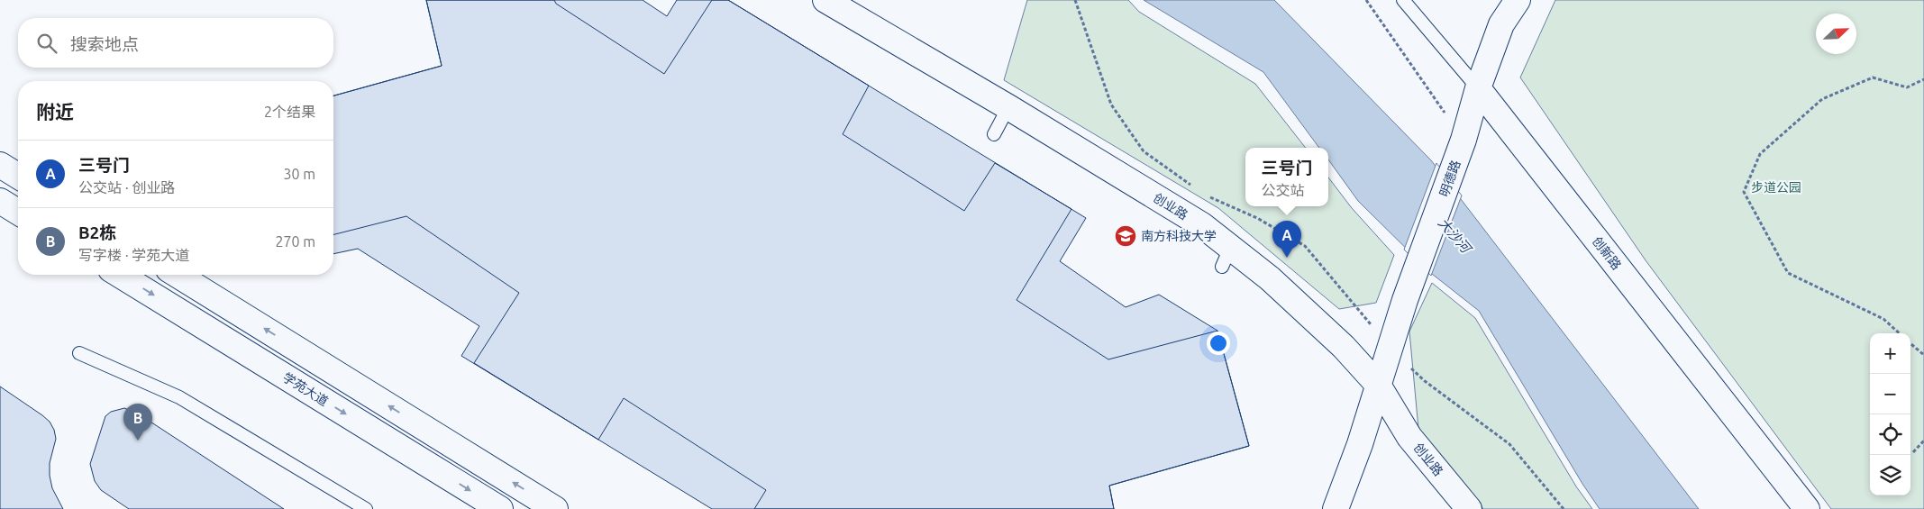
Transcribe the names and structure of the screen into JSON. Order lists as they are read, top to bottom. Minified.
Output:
{"streets":{"street":["明德路","创业路","创新路","学苑大道"]},"crossings":[["明德路","创业路"],["明德路","创新路"]],"water":["大沙河"],"parks":["步道公园"],"places":{"school or university":["南方科技大学"]},"north":"top right","page":{"search":"搜索地点","heading":["附近","2个结果"],"list":[{"mark":"A","name":"三号门","note":"公交站 · 创业路","value":"30 m"},{"mark":"B","name":"B2栋","note":"写字楼 · 学苑大道","value":"270 m"}],"popup":["三号门","公交站"],"pins":["A","B"],"map_buttons":["+","−"]}}
